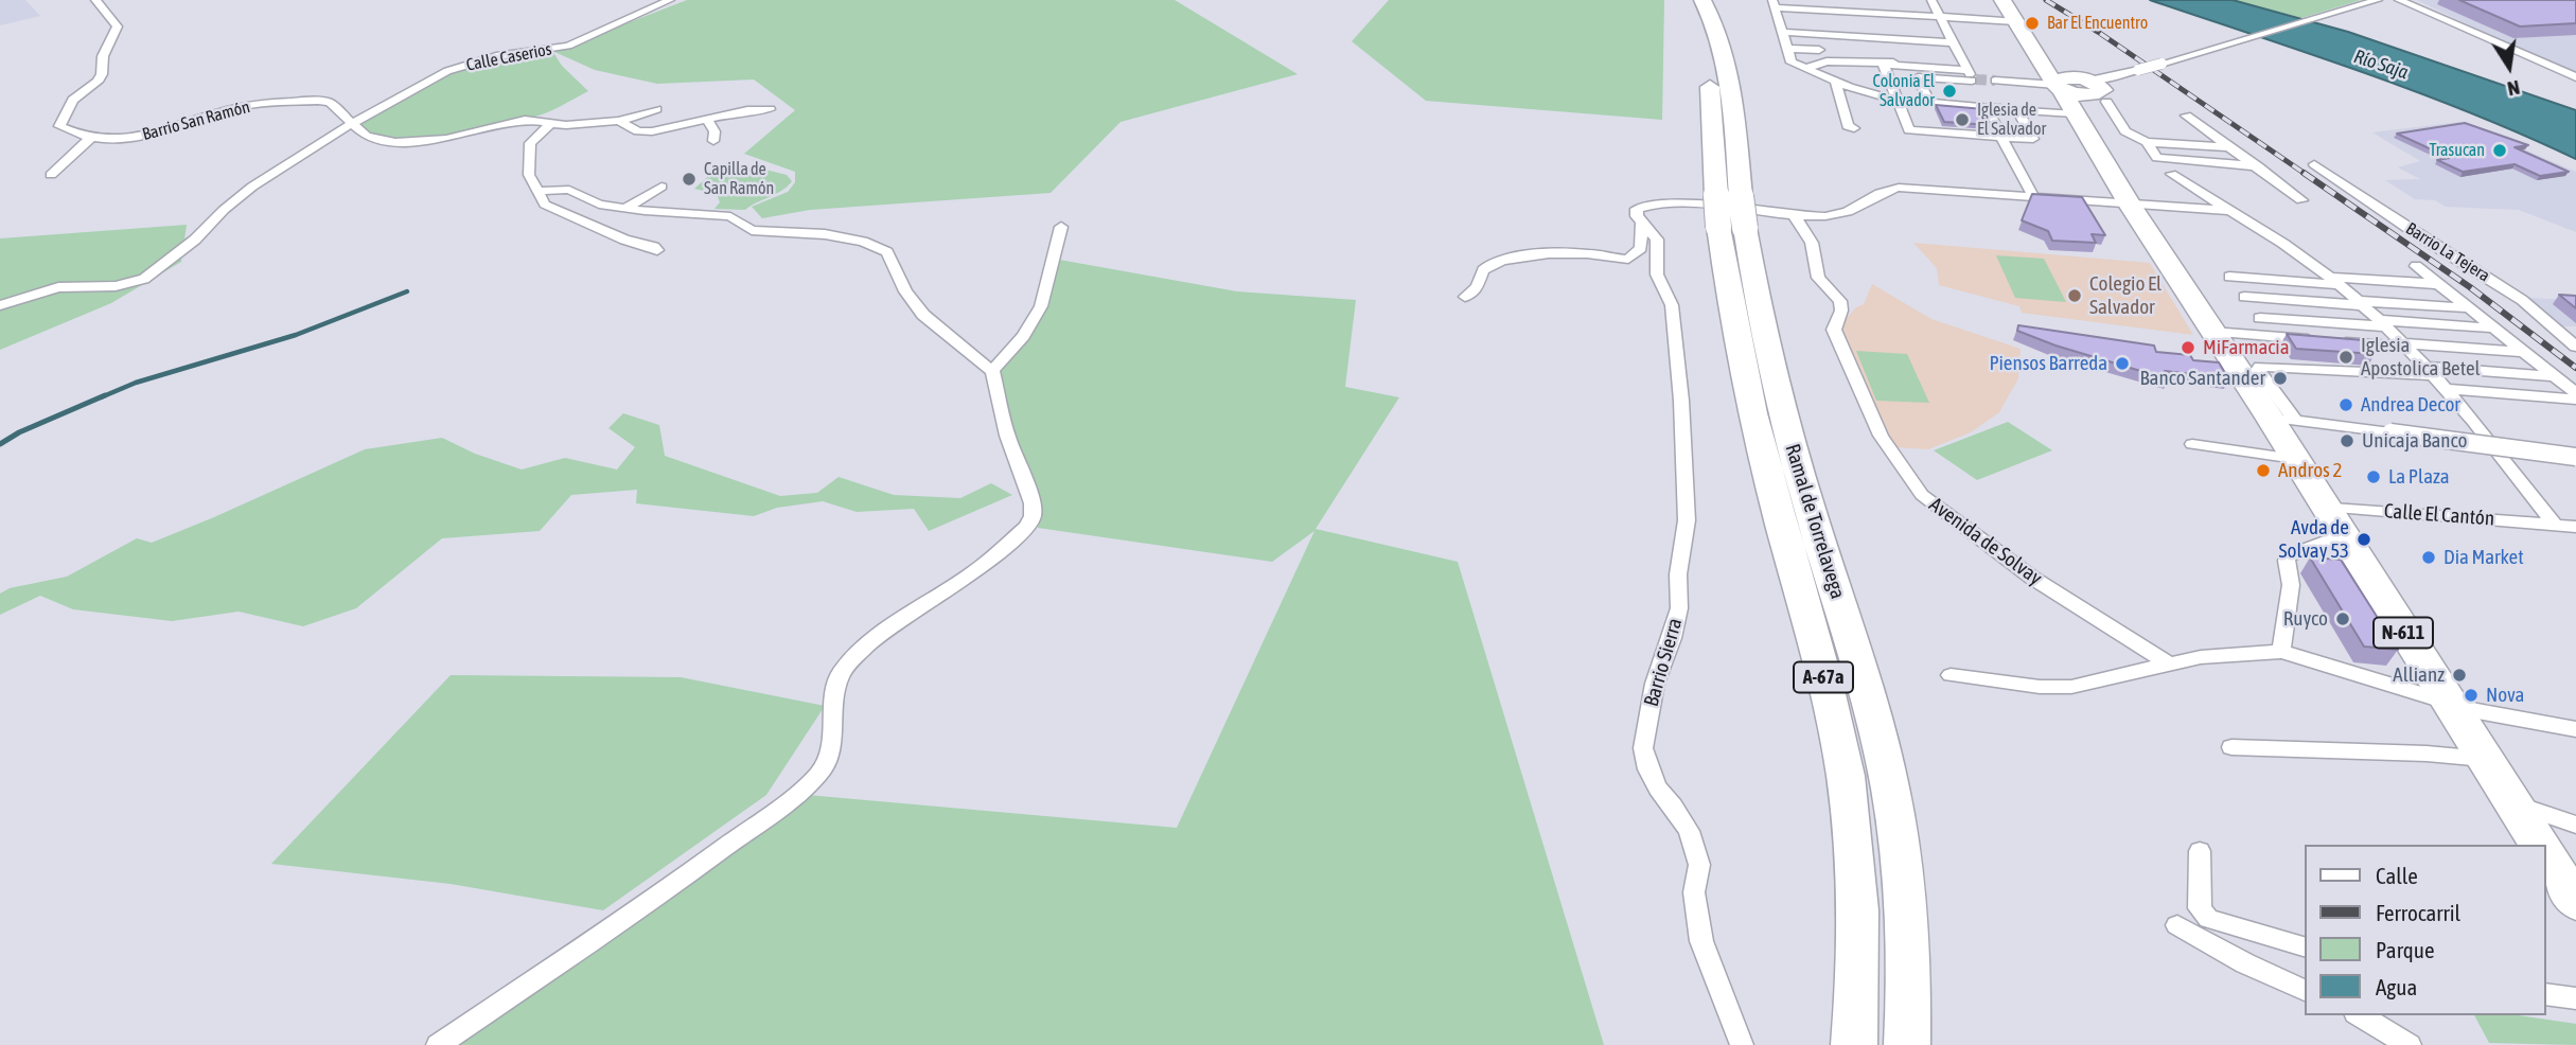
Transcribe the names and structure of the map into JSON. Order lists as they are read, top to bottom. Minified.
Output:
{"streets":{"highway":["Ramal de Torrelavega","N-611","A-67a"],"street":["Calle Caserios","Barrio San Ramón","Barrio La Tejera","Calle El Cantón","Avenida de Solvay","Barrio Sierra"]},"crossings":[["Calle Caserios","Barrio San Ramón"],["Calle El Cantón","N-611"]],"water":["Río Saja"],"places":["Bar El Encuentro","Colonia El Salvador","Iglesia de El Salvador","Trasucan","Capilla de San Ramón","Colegio El Salvador","MiFarmacia","Iglesia Apostolica Betel","Piensos Barreda","Banco Santander","Andrea Decor","Unicaja Banco","Andros 2","La Plaza","Avda de Solvay 53","Dia Market","Ruyco","Allianz","Nova"],"legend":["Calle","Ferrocarril","Parque","Agua"],"north":"bottom"}
